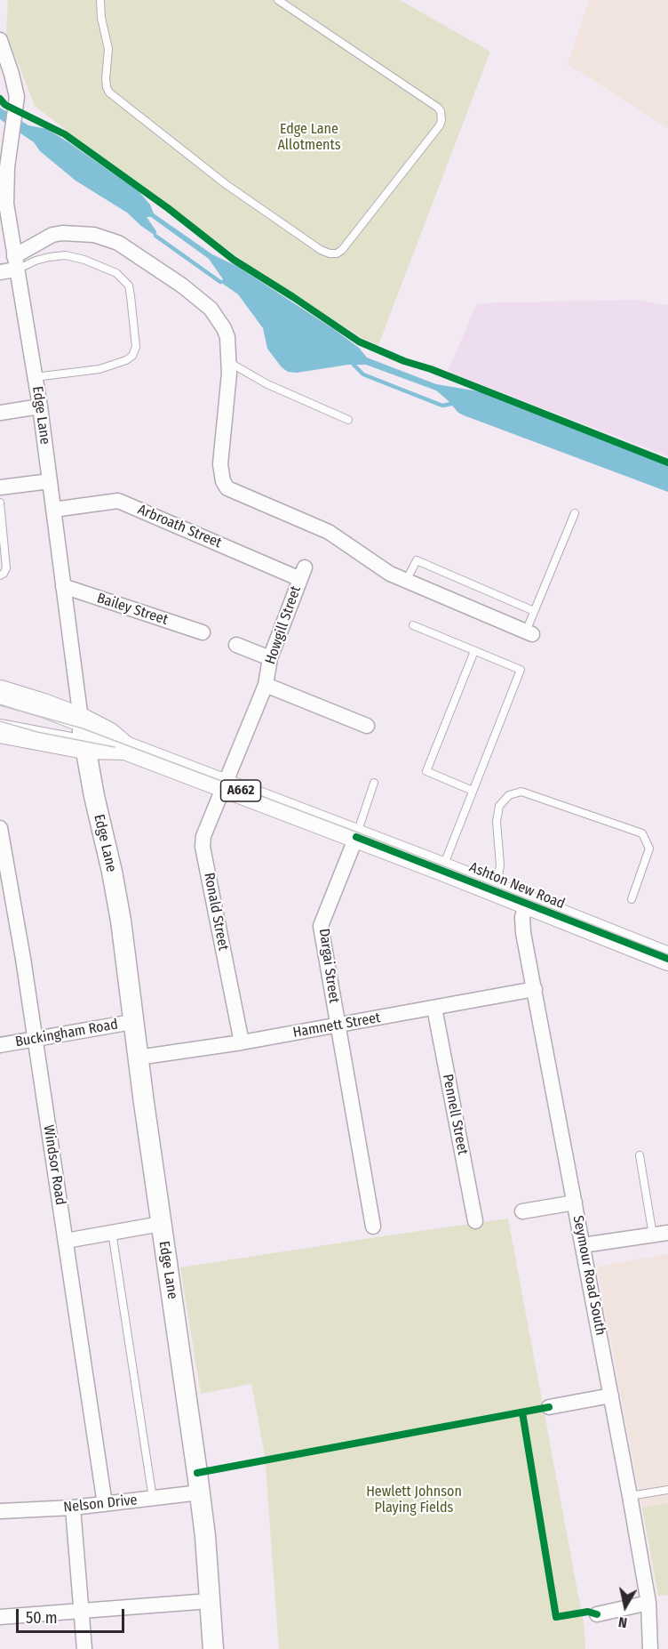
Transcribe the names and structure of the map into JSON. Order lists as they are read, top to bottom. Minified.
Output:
{"streets":{"main road":["A662","Ashton New Road"],"street":["Edge Lane","Arbroath Street","Bailey Street","Howgill Street","Ronald Street","Dargai Street","Hamnett Street","Buckingham Road","Pennell Street","Windsor Road","Seymour Road South","Nelson Drive"]},"crossings":[["Edge Lane","Arbroath Street"],["Edge Lane","Bailey Street"],["Edge Lane","A662"],["Edge Lane","Hamnett Street"],["Edge Lane","Buckingham Road"],["Edge Lane","Nelson Drive"],["Arbroath Street","Howgill Street"],["Howgill Street","Ashton New Road"],["Howgill Street","Ronald Street"],["A662","Ashton New Road"],["Ashton New Road","Ronald Street"],["Ashton New Road","Dargai Street"],["Ashton New Road","Seymour Road South"],["Ronald Street","Hamnett Street"],["Dargai Street","Hamnett Street"],["Hamnett Street","Pennell Street"],["Hamnett Street","Seymour Road South"],["Buckingham Road","Windsor Road"],["Windsor Road","Nelson Drive"]],"parks":["Edge Lane Allotments","Hewlett Johnson Playing Fields"],"scale_bar":"50 m","north":"bottom"}
